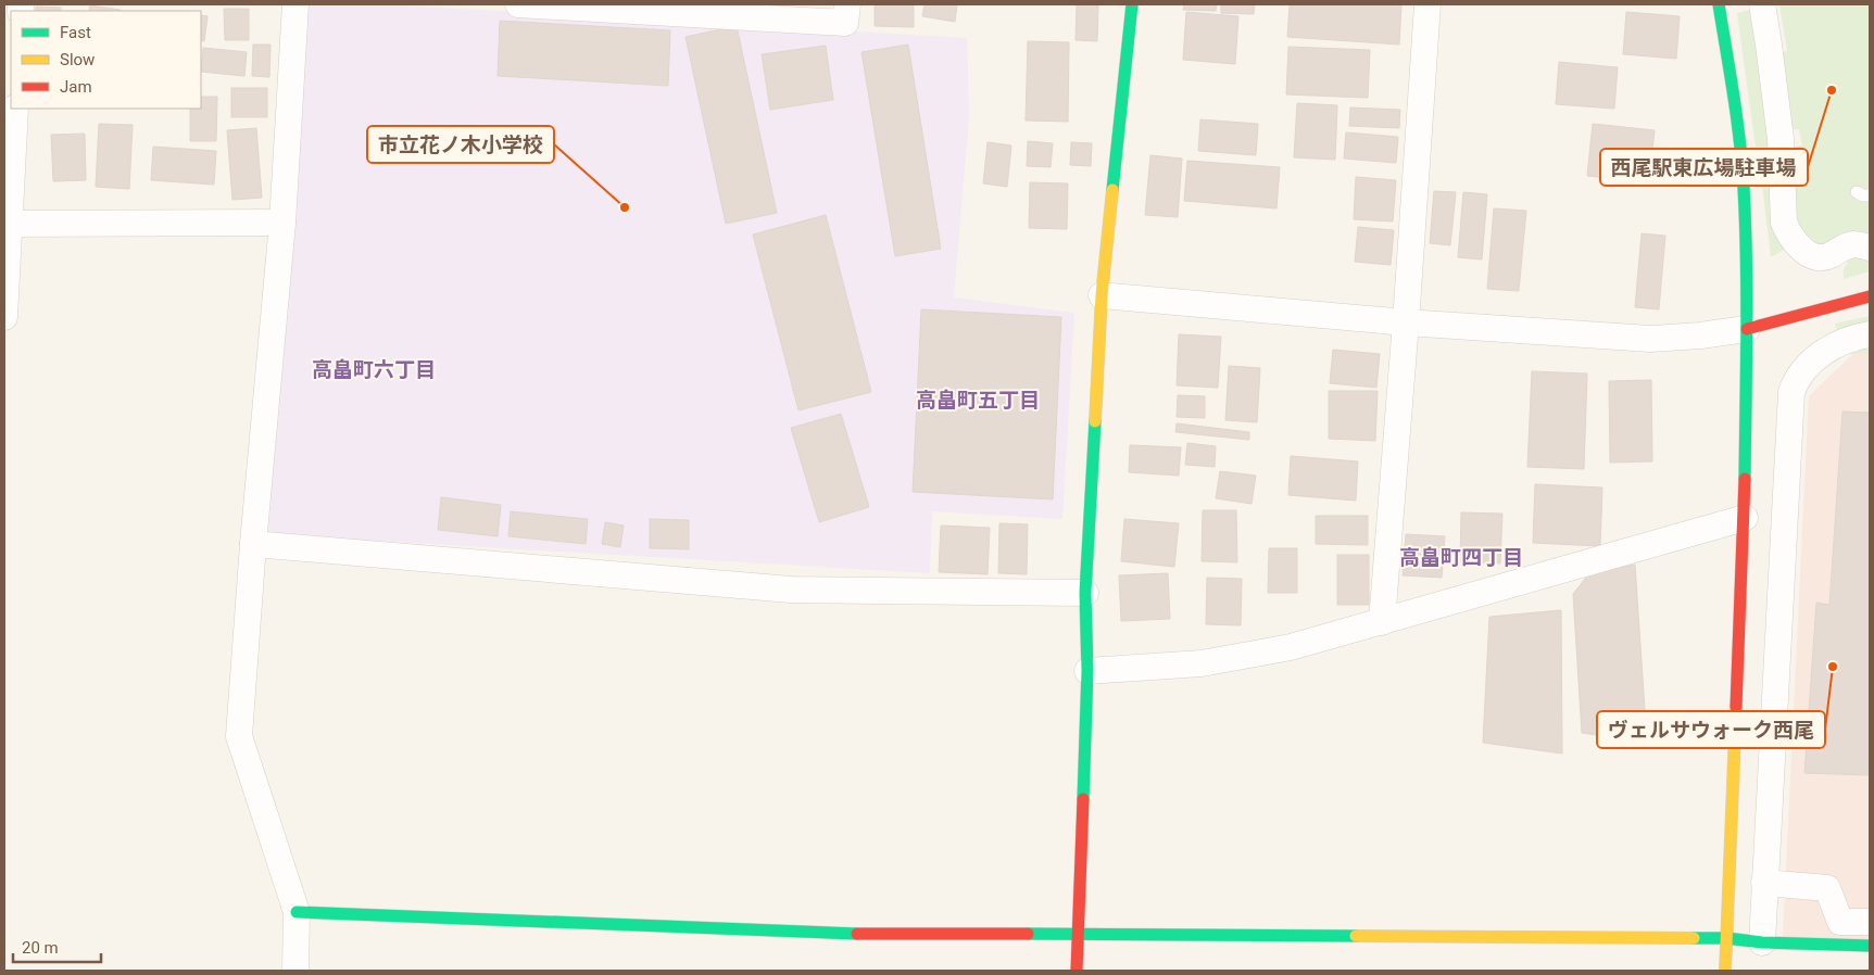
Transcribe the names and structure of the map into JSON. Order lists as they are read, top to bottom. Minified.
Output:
{"districts":["高畠町六丁目","高畠町五丁目","高畠町四丁目"],"places":["西尾駅東広場駐車場","市立花ノ木小学校","ヴェルサウォーク西尾"],"legend":["Fast","Slow","Jam"],"scale_bar":"20 m"}
